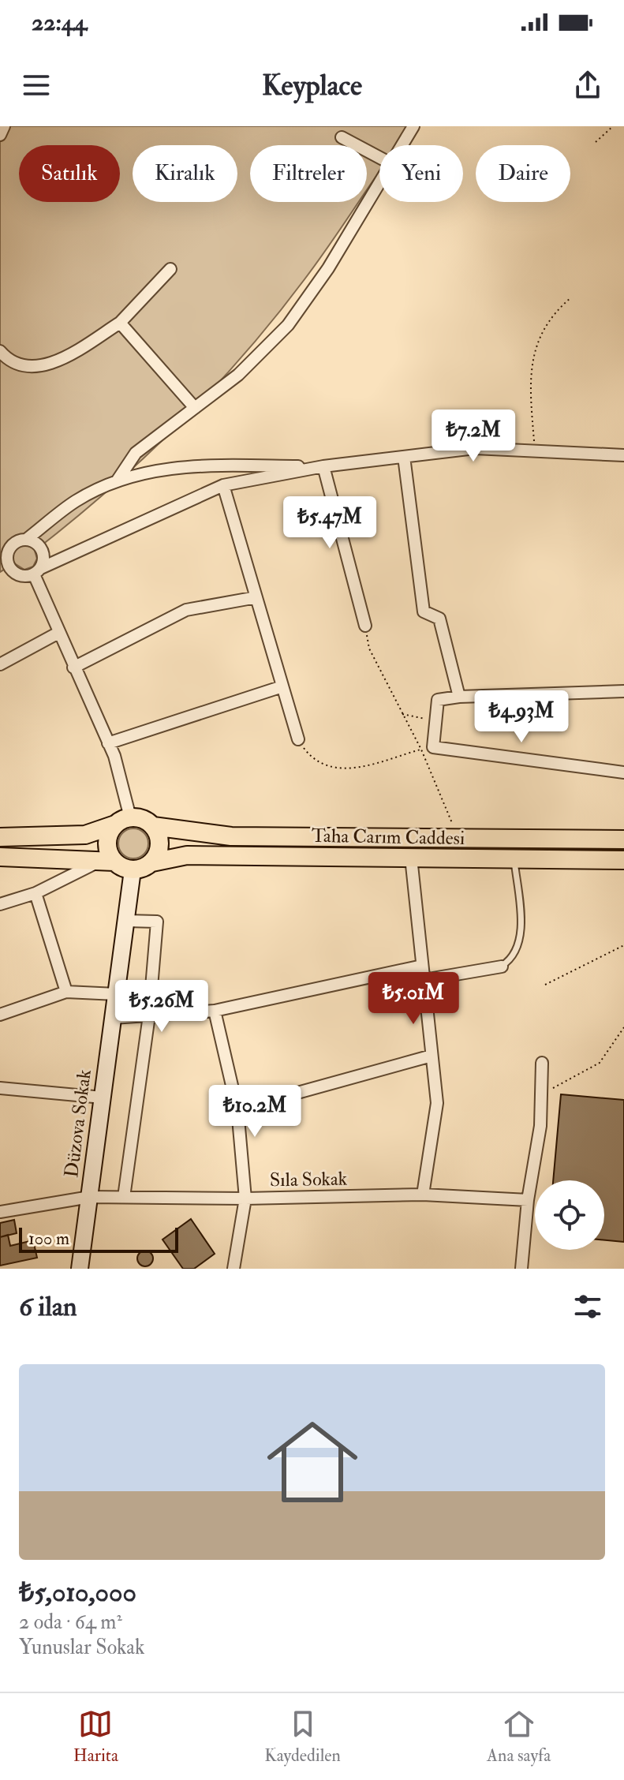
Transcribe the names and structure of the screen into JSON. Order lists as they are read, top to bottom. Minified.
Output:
{"streets":{"main road":["Taha Carım Caddesi"],"street":["Düzova Sokak","Sıla Sokak"]},"crossings":[["Taha Carım Caddesi","Düzova Sokak"],["Düzova Sokak","Sıla Sokak"]],"scale_bar":"100 m","page":{"status":"22:44","header":"Keyplace","chip":["Satılık","Kiralık","Filtreler","Yeni","Daire"],"price":["₺7.2M","₺5.47M","₺4.93M","₺5.01M","₺5.26M","₺10.2M"],"scale":"100 m","heading":"6 ilan","list":[{"name":"₺5,010,000","note":"2 oda · 64 m² · Yunuslar Sokak"}],"tabs":["Harita","Kaydedilen","Ana sayfa"]}}
